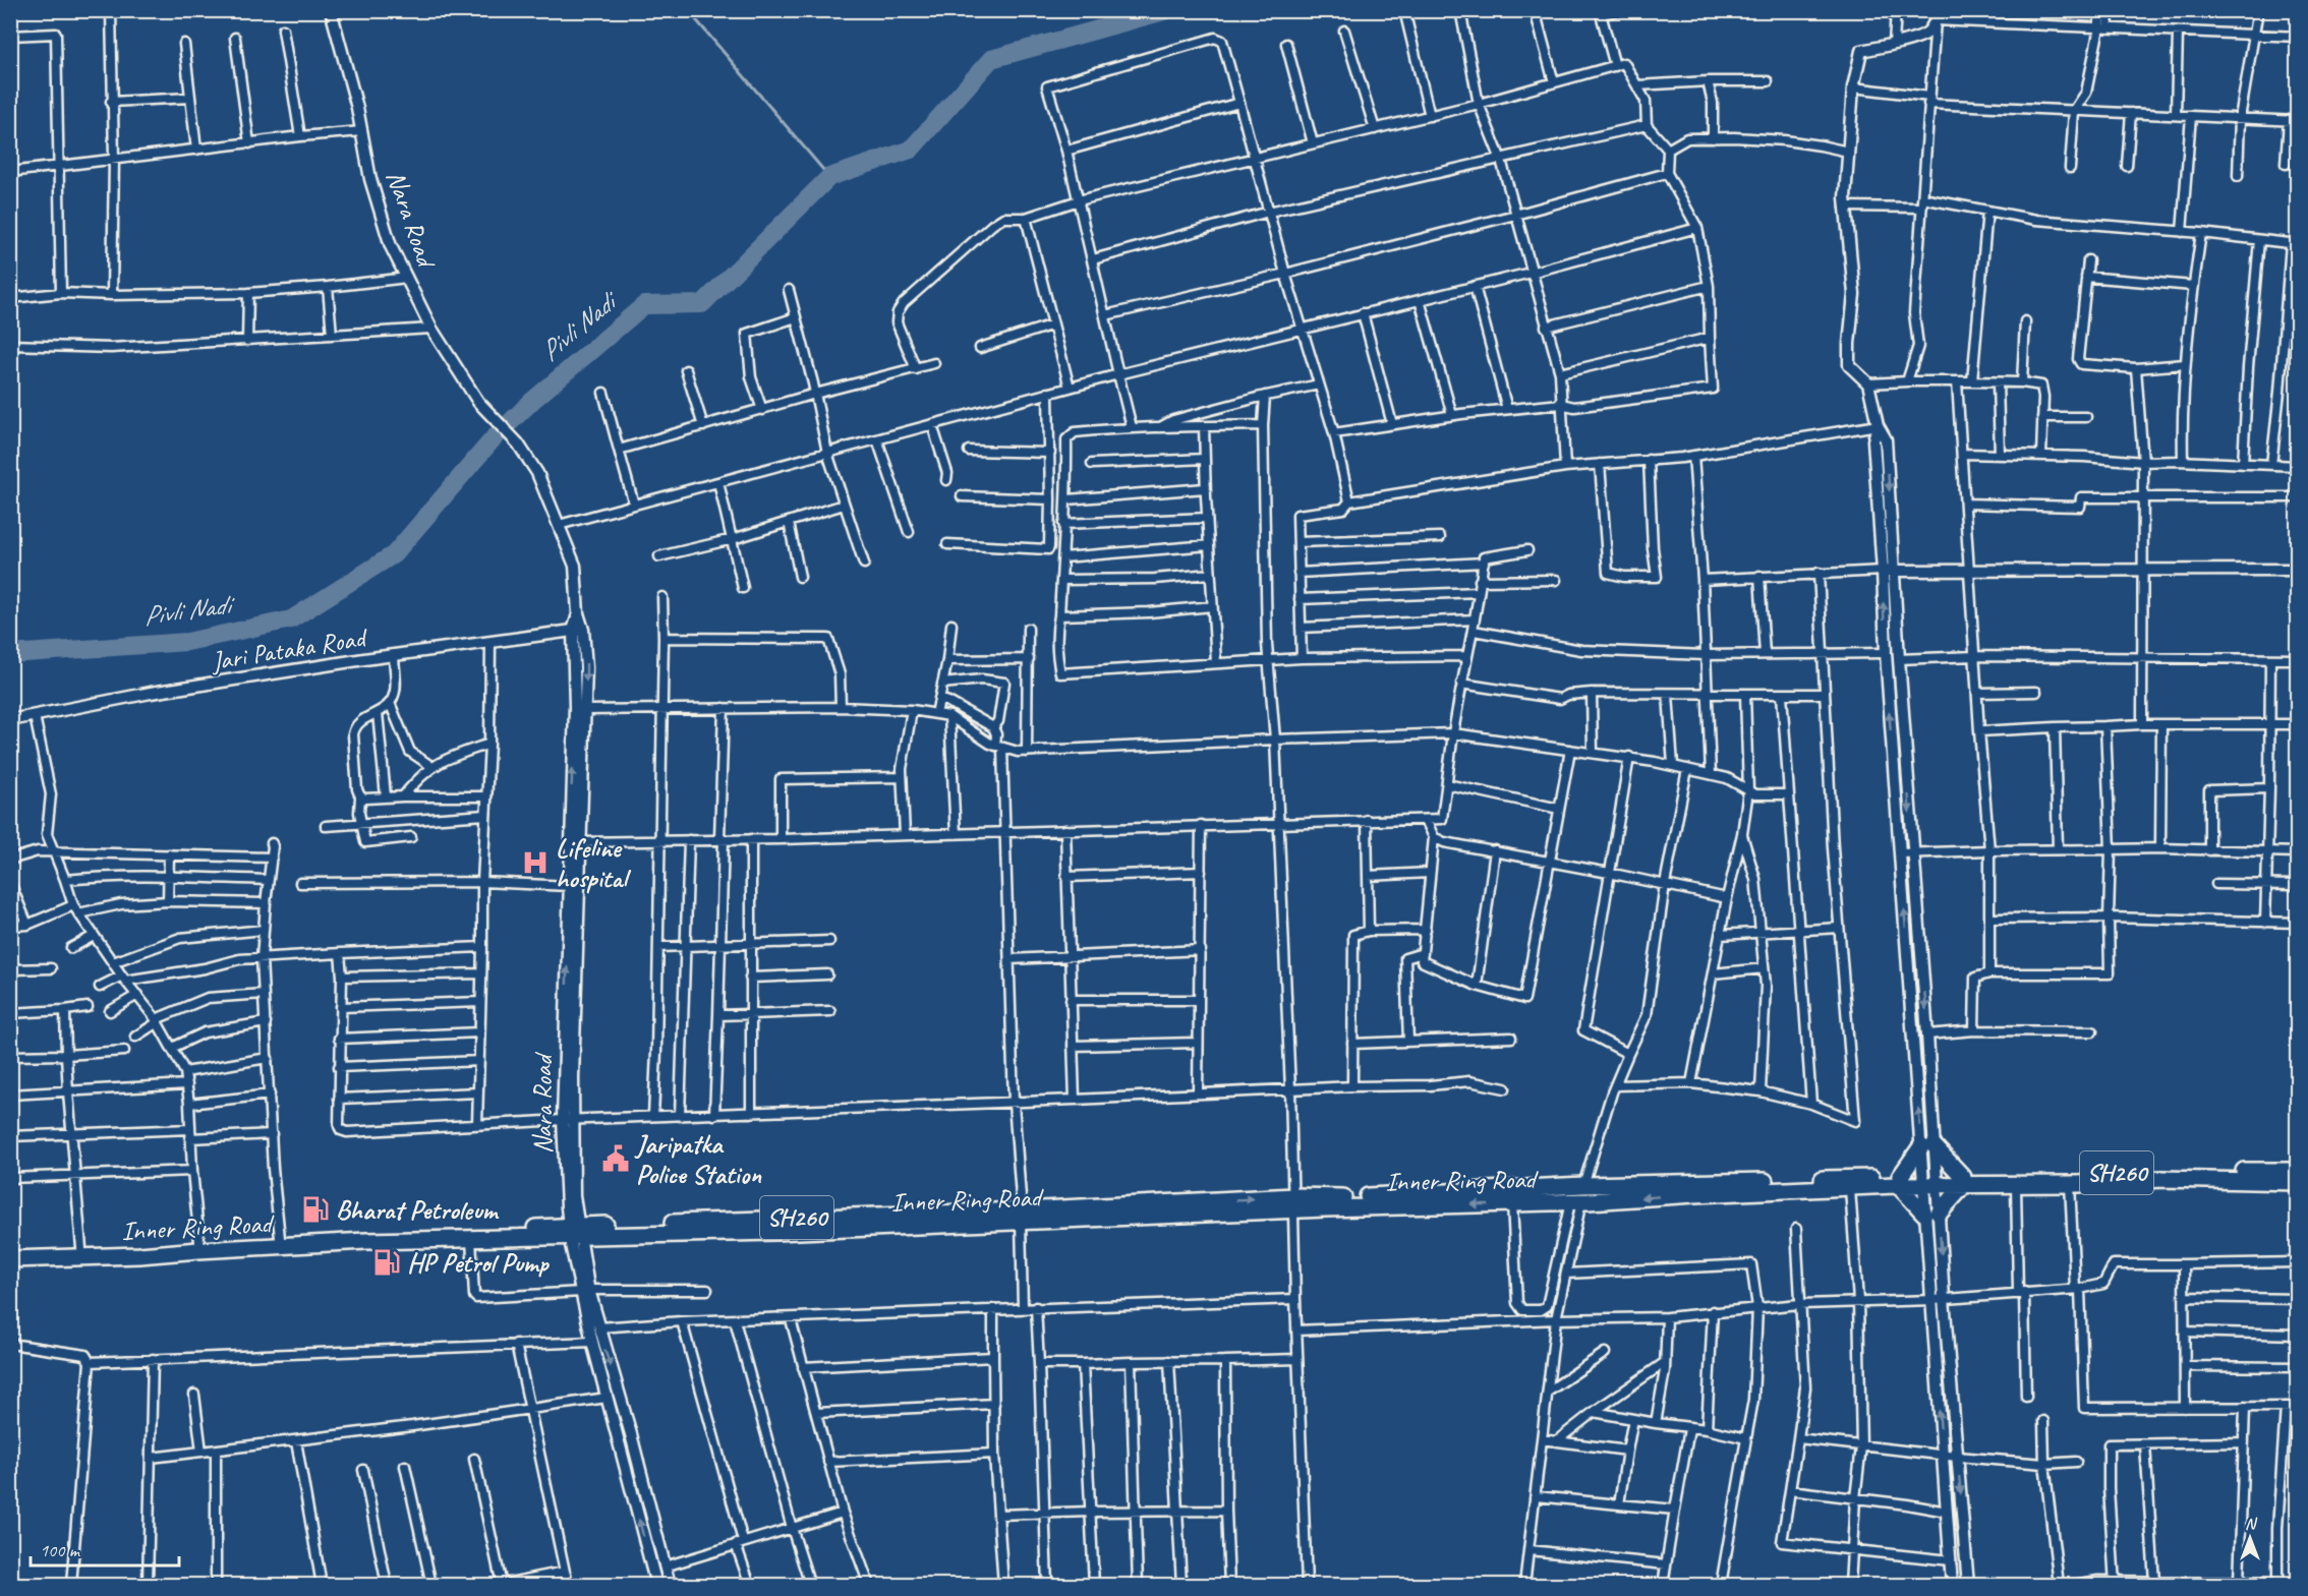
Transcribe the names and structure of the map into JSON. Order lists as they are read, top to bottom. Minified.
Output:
{"streets":{"highway":["SH260","Inner Ring Road"],"street":["Nara Road","Jari Pataka Road"]},"crossings":[["Nara Road","Jari Pataka Road"],["Nara Road","Inner Ring Road"]],"water":["Pivli Nadi"],"places":{"hospital":["Lifeline hospital"],"public building":["Jaripatka Police Station"],"fuel station":["Bharat Petroleum","HP Petrol Pump"]},"scale_bar":"100 m","north":"top"}
